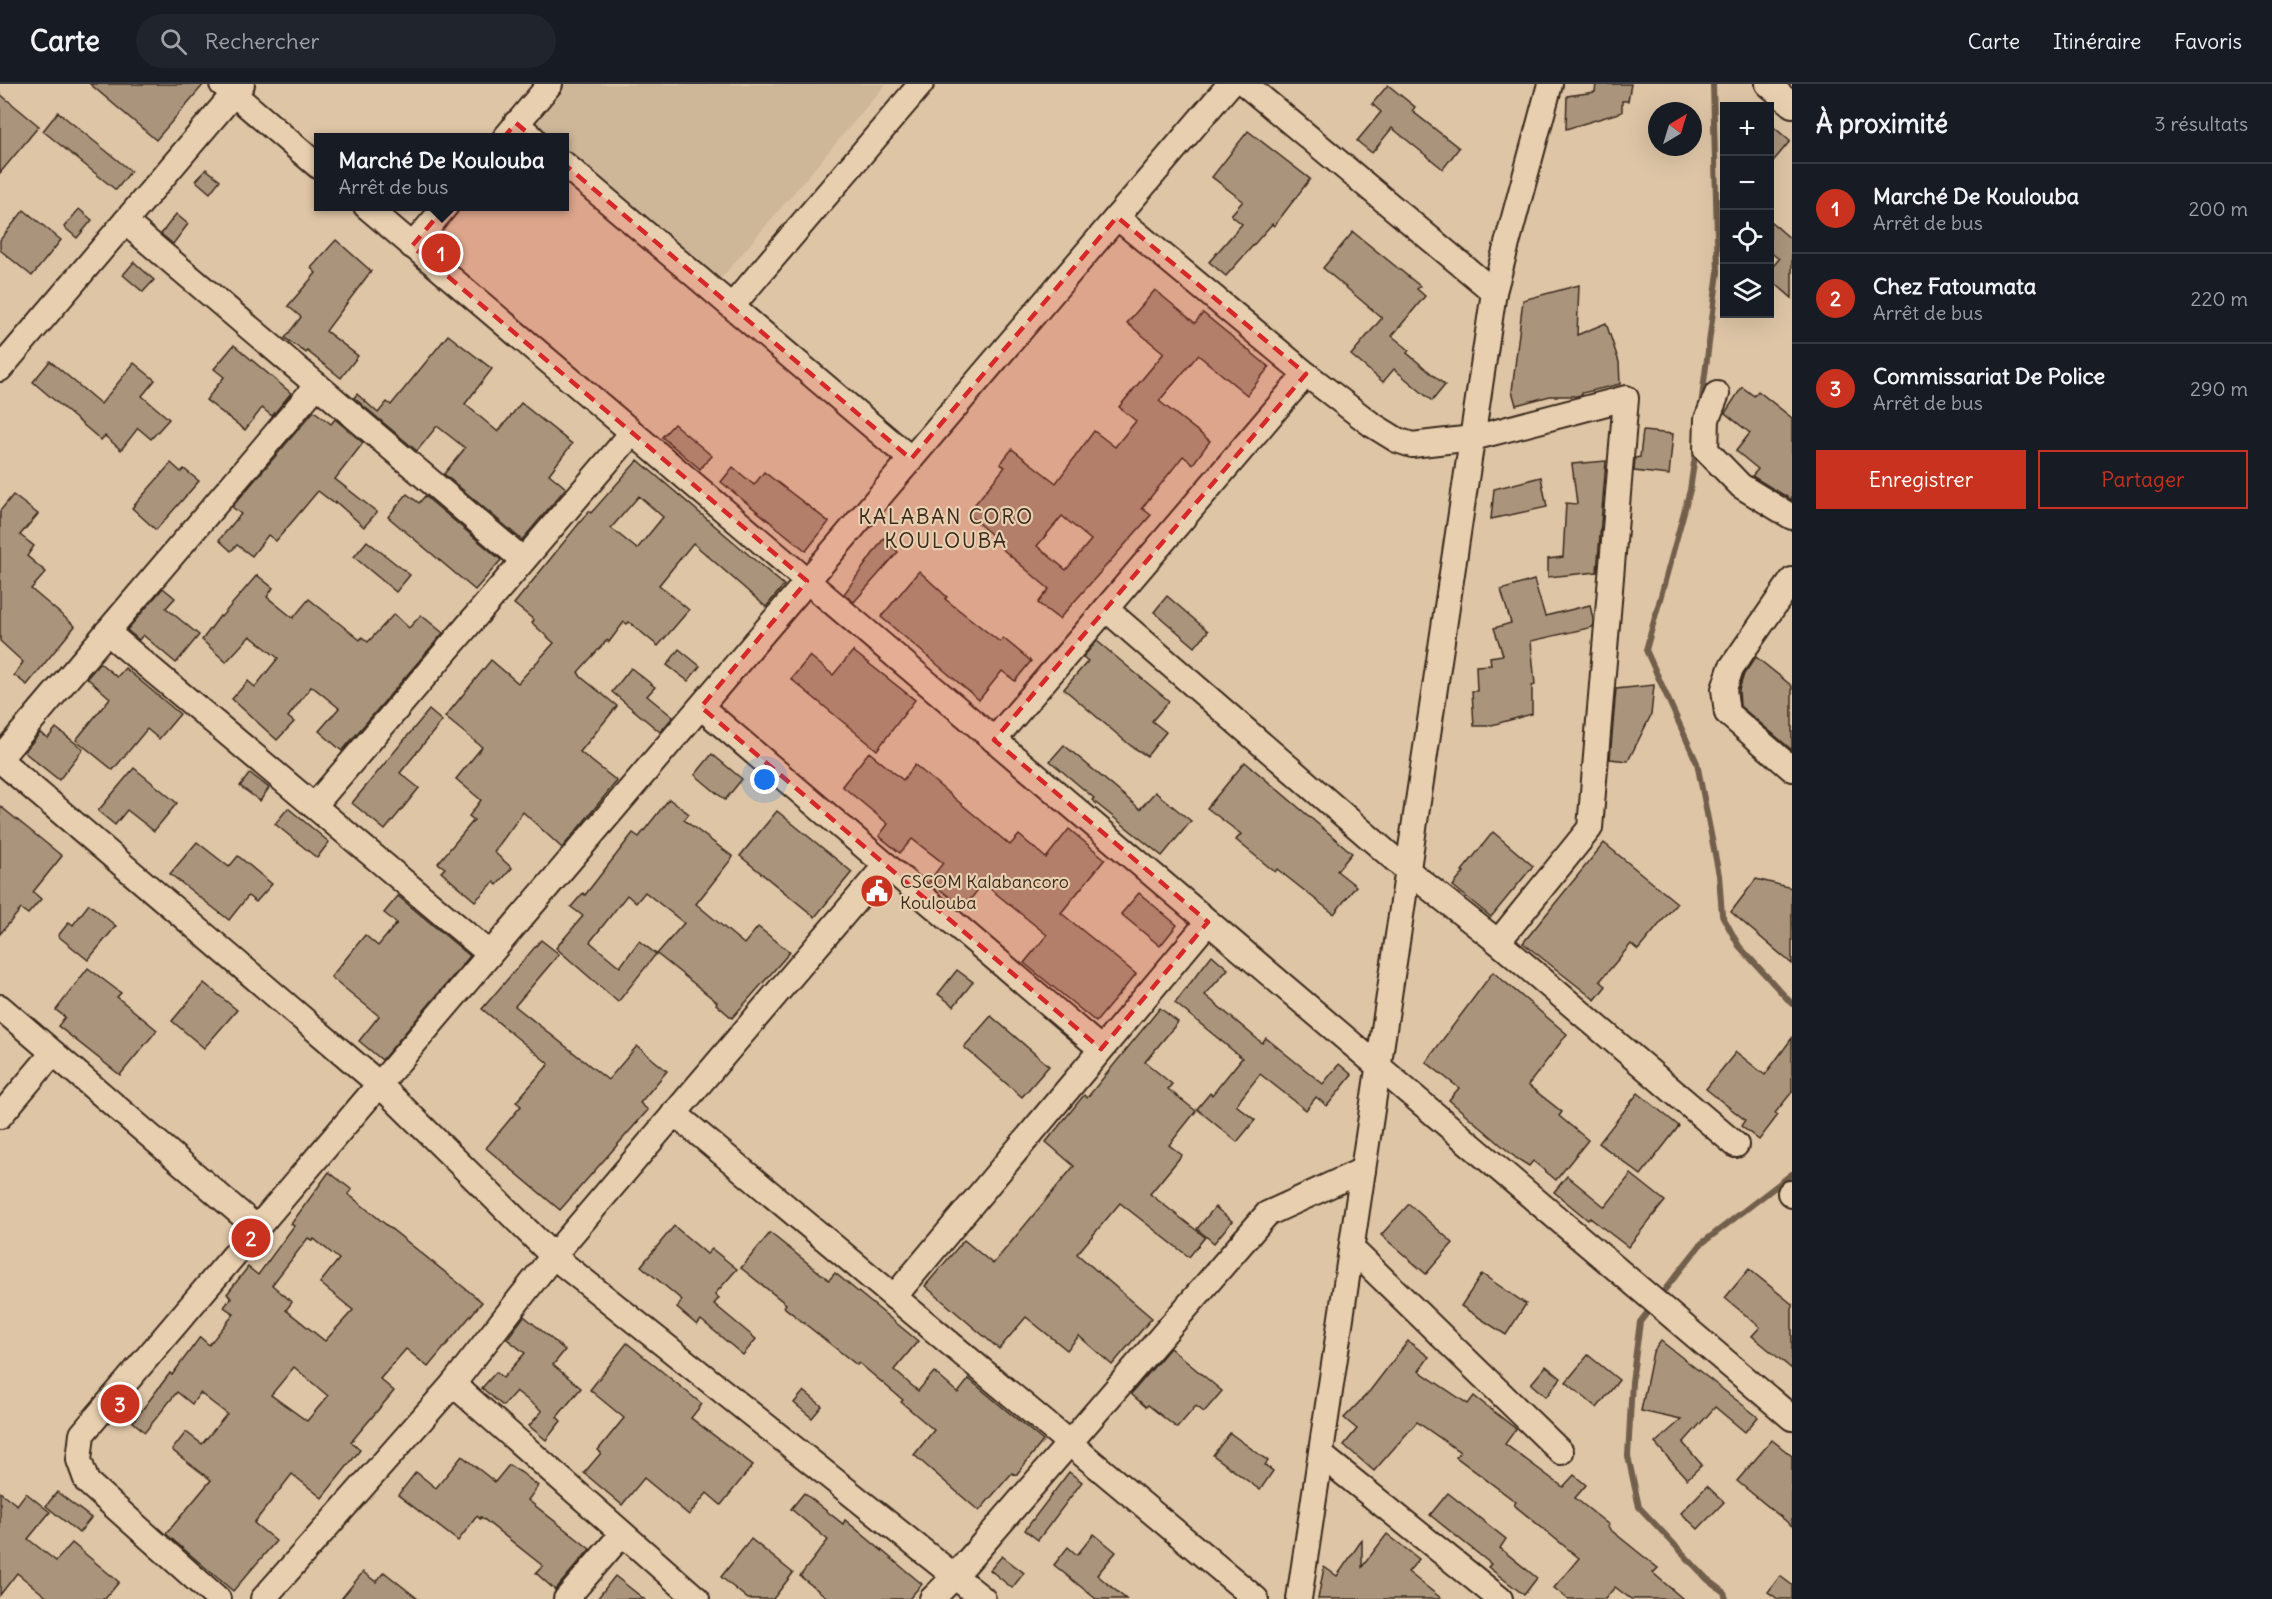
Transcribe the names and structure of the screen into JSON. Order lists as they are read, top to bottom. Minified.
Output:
{"districts":["KALABAN CORO KOULOUBA"],"places":{"public building":["CSCOM Kalabancoro Koulouba"]},"north":"top right","page":{"header":"Carte","search":"Rechercher","nav":["Carte","Itinéraire","Favoris"],"heading":["À proximité","3 résultats"],"map_buttons":["+","−"],"popup":["Marché De Koulouba","Arrêt de bus"],"list":[{"mark":"1","name":"Marché De Koulouba","note":"Arrêt de bus","value":"200 m"},{"mark":"2","name":"Chez Fatoumata","note":"Arrêt de bus","value":"220 m"},{"mark":"3","name":"Commissariat De Police","note":"Arrêt de bus","value":"290 m"}],"pins":["1","2","3"],"buttons":["Enregistrer","Partager"]}}
